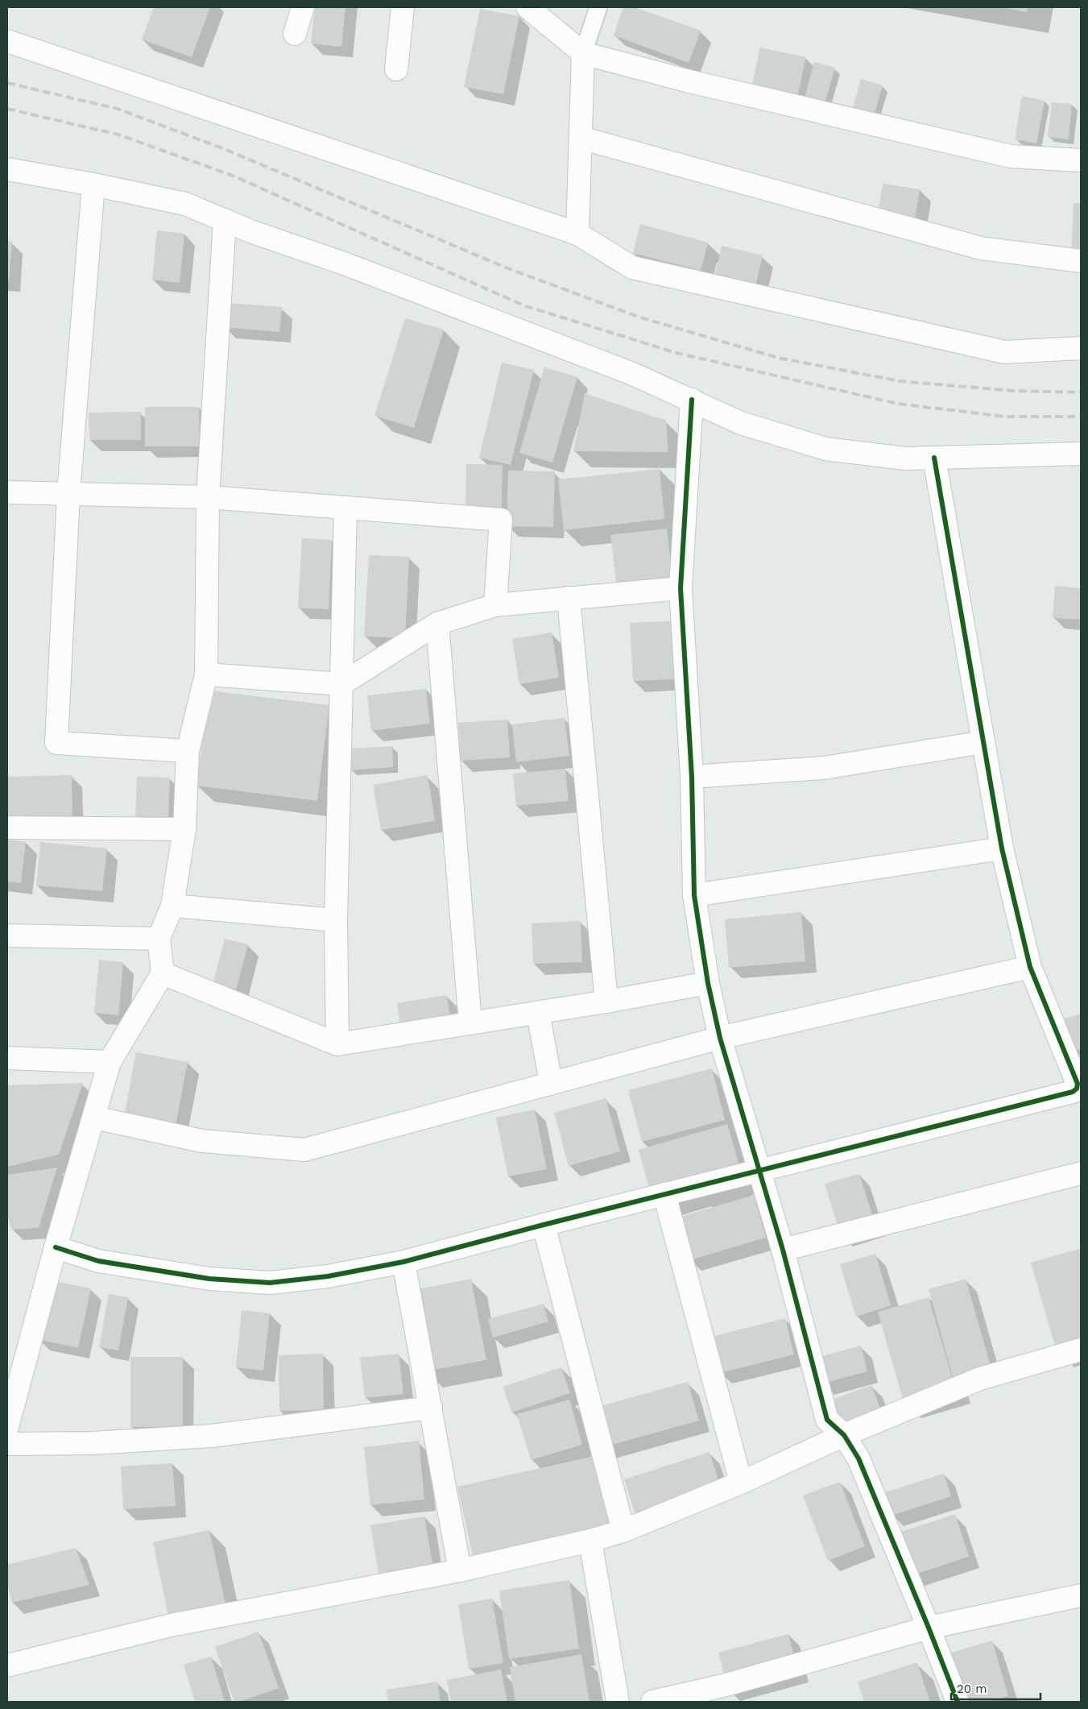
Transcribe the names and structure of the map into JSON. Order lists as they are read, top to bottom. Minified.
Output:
{"scale_bar":"20 m"}
